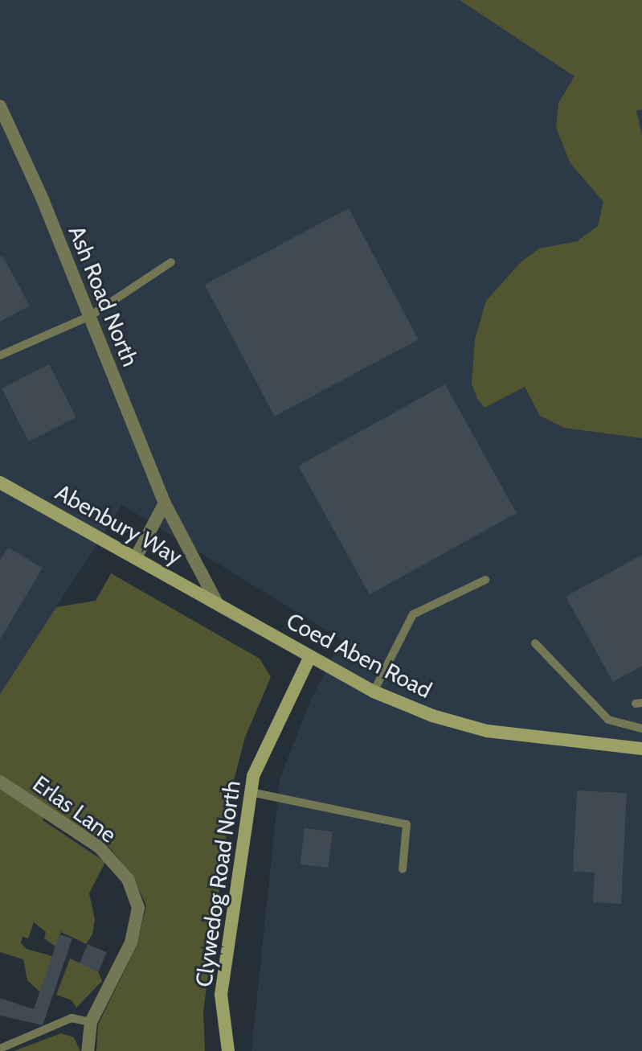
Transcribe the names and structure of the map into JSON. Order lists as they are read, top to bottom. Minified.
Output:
{"streets":{"street":["Ash Road North","Abenbury Way","Coed Aben Road","Erlas Lane","Clywedog Road North"]},"crossings":[["Ash Road North","Abenbury Way"],["Ash Road North","Coed Aben Road"],["Abenbury Way","Coed Aben Road"],["Coed Aben Road","Clywedog Road North"]]}
